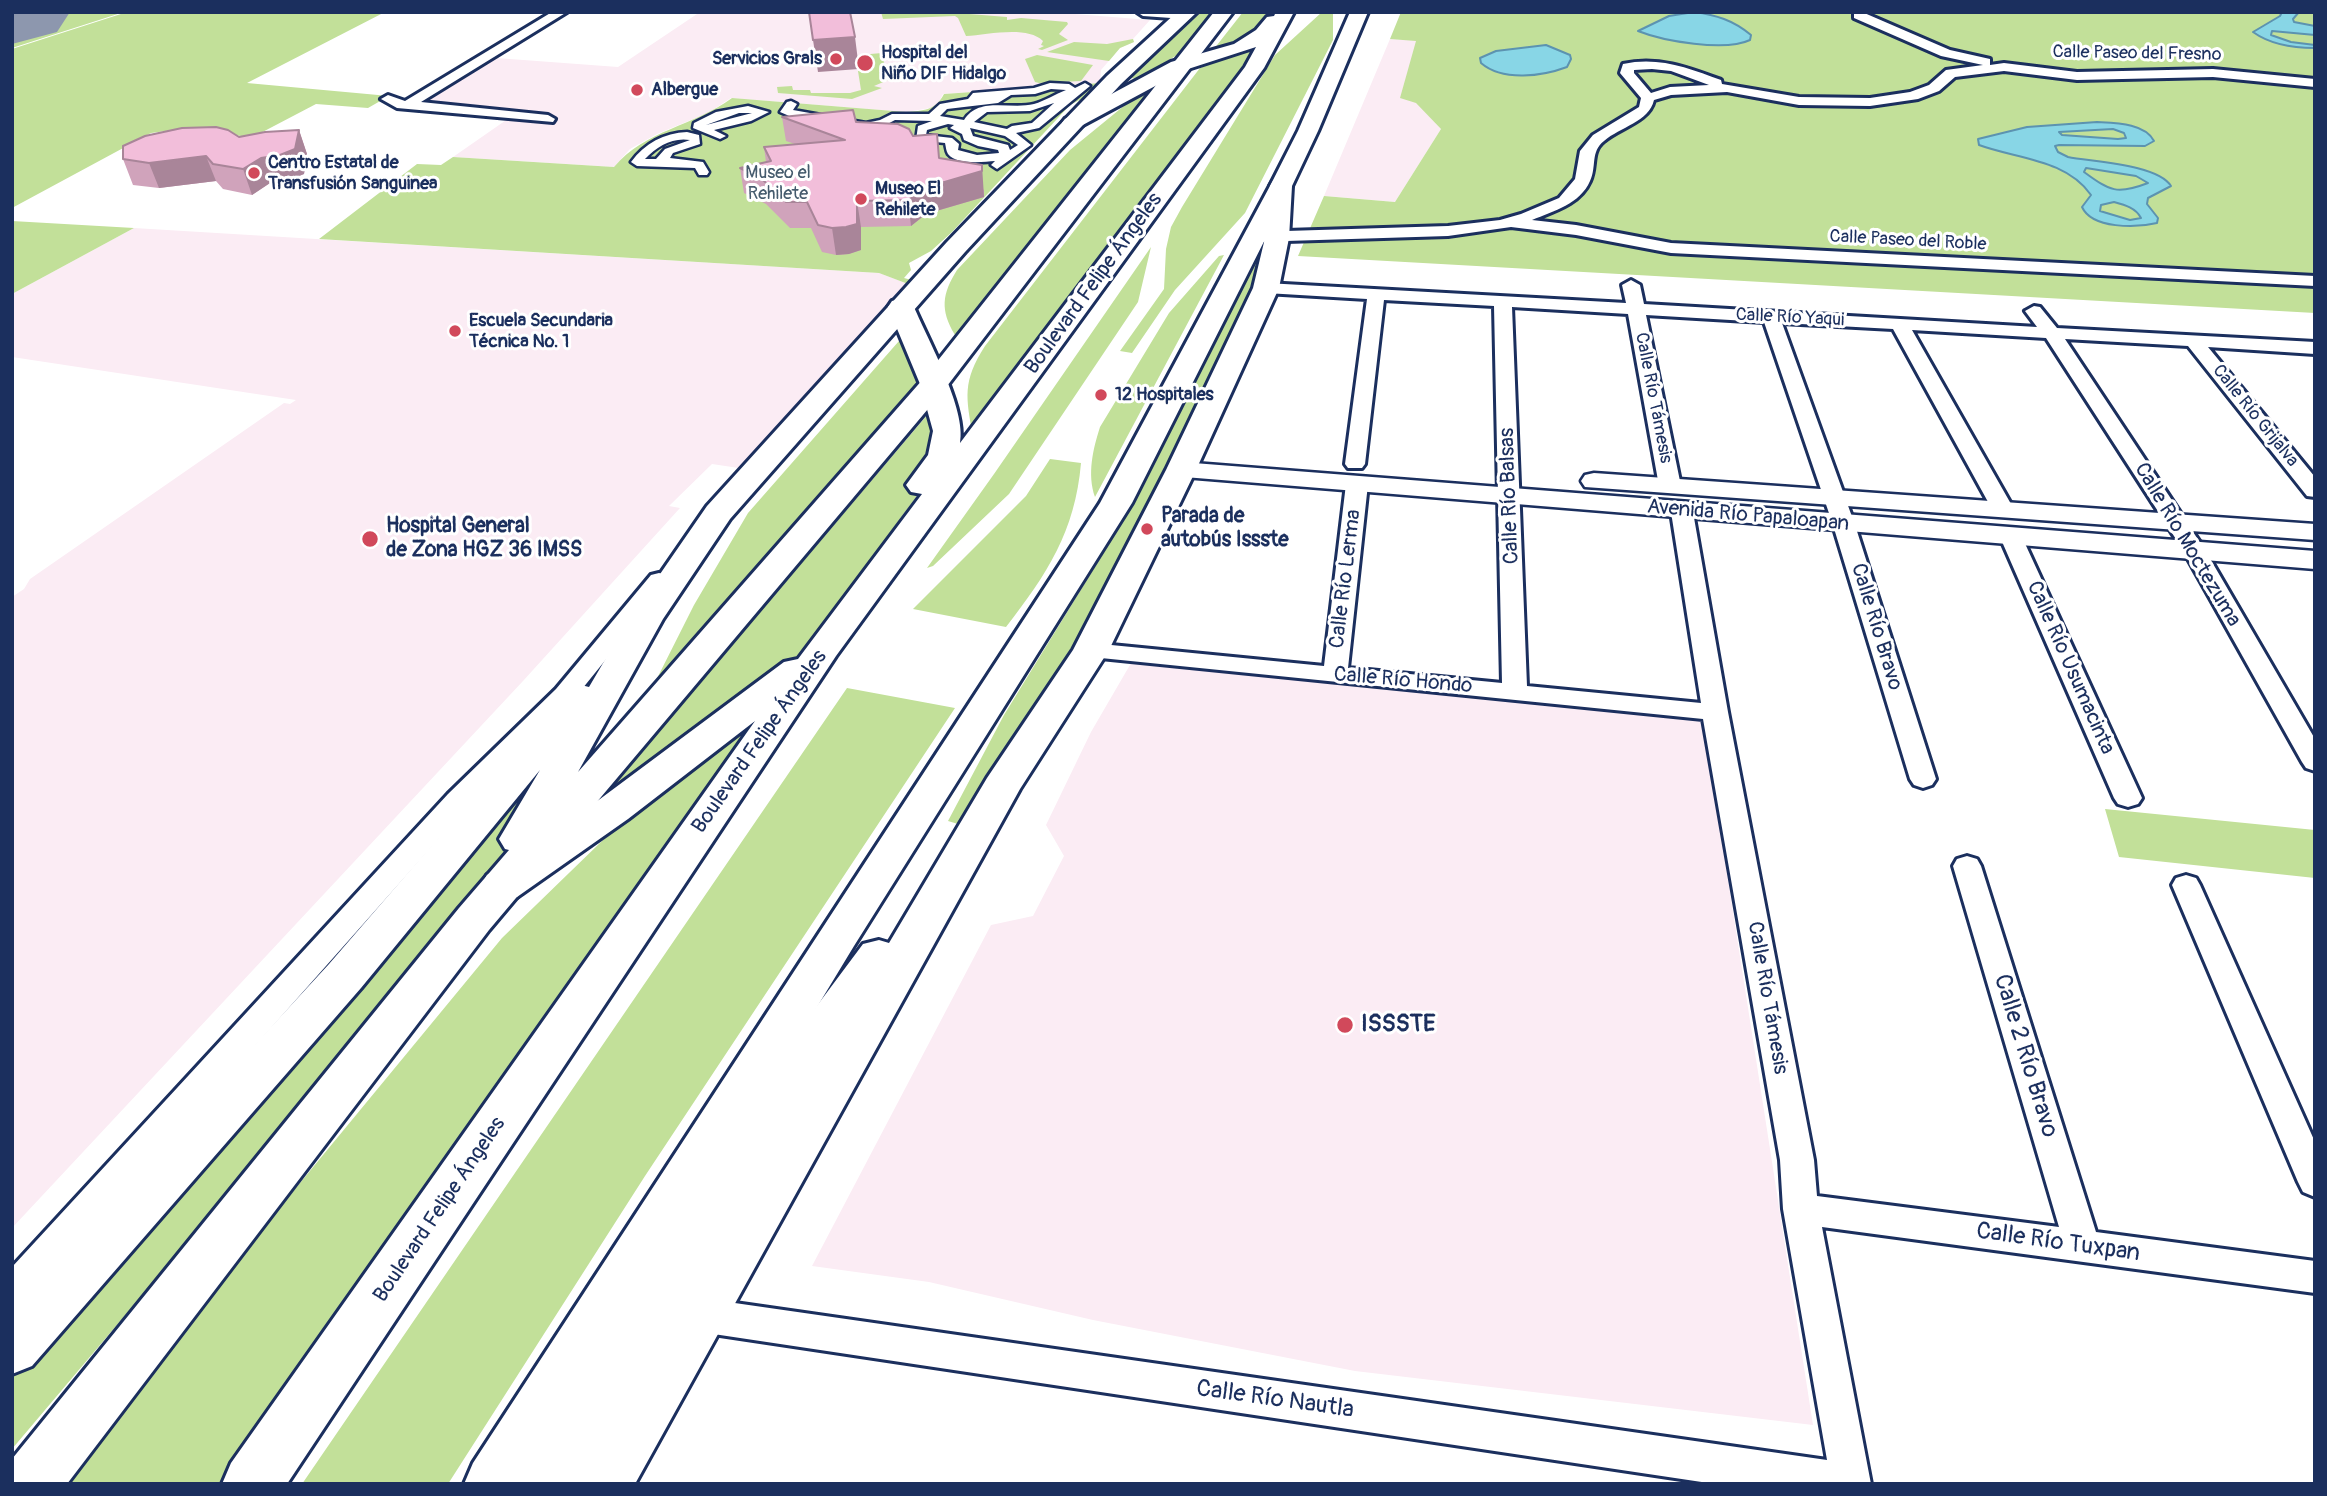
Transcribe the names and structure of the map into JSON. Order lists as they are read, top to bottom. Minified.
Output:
{"streets":{"main road":["Boulevard Felipe Ángeles"],"street":["Calle Paseo del Fresno","Calle Paseo del Roble","Calle Río Yaqui","Calle Río Támesis","Calle Río Grijalva","Calle Río Balsas","Avenida Río Papaloapan","Calle Río Moctezuma","Calle Río Lerma","Calle Río Bravo","Calle Río Usumacinta","Calle Río Hondo","Calle 2 Río Bravo","Calle Río Tuxpan","Calle Río Nautla"]},"crossings":[["Calle Río Yaqui","Calle Río Támesis"],["Calle Río Yaqui","Calle Río Grijalva"],["Calle Río Yaqui","Calle Río Balsas"],["Calle Río Yaqui","Calle Río Moctezuma"],["Calle Río Yaqui","Calle Río Lerma"],["Calle Río Yaqui","Calle Río Bravo"],["Calle Río Yaqui","Calle Río Usumacinta"],["Calle Río Támesis","Avenida Río Papaloapan"],["Calle Río Támesis","Calle Río Hondo"],["Calle Río Támesis","Calle Río Tuxpan"],["Calle Río Támesis","Calle Río Nautla"],["Calle Río Balsas","Avenida Río Papaloapan"],["Calle Río Balsas","Calle Río Hondo"],["Avenida Río Papaloapan","Calle Río Moctezuma"],["Avenida Río Papaloapan","Calle Río Lerma"],["Avenida Río Papaloapan","Calle Río Bravo"],["Avenida Río Papaloapan","Calle Río Usumacinta"],["Calle Río Lerma","Calle Río Hondo"],["Calle 2 Río Bravo","Calle Río Tuxpan"]],"parks":["Museo el Rehilete"],"places":["Servicios Grals","Hospital del Niño DIF Hidalgo","Albergue","Centro Estatal de Transfusión Sanguinea","Museo El Rehilete","Escuela Secundaria Técnica No. 1","12 Hospitales","Parada de autobús Issste","Hospital General de Zona HGZ 36 IMSS","ISSSTE"]}
